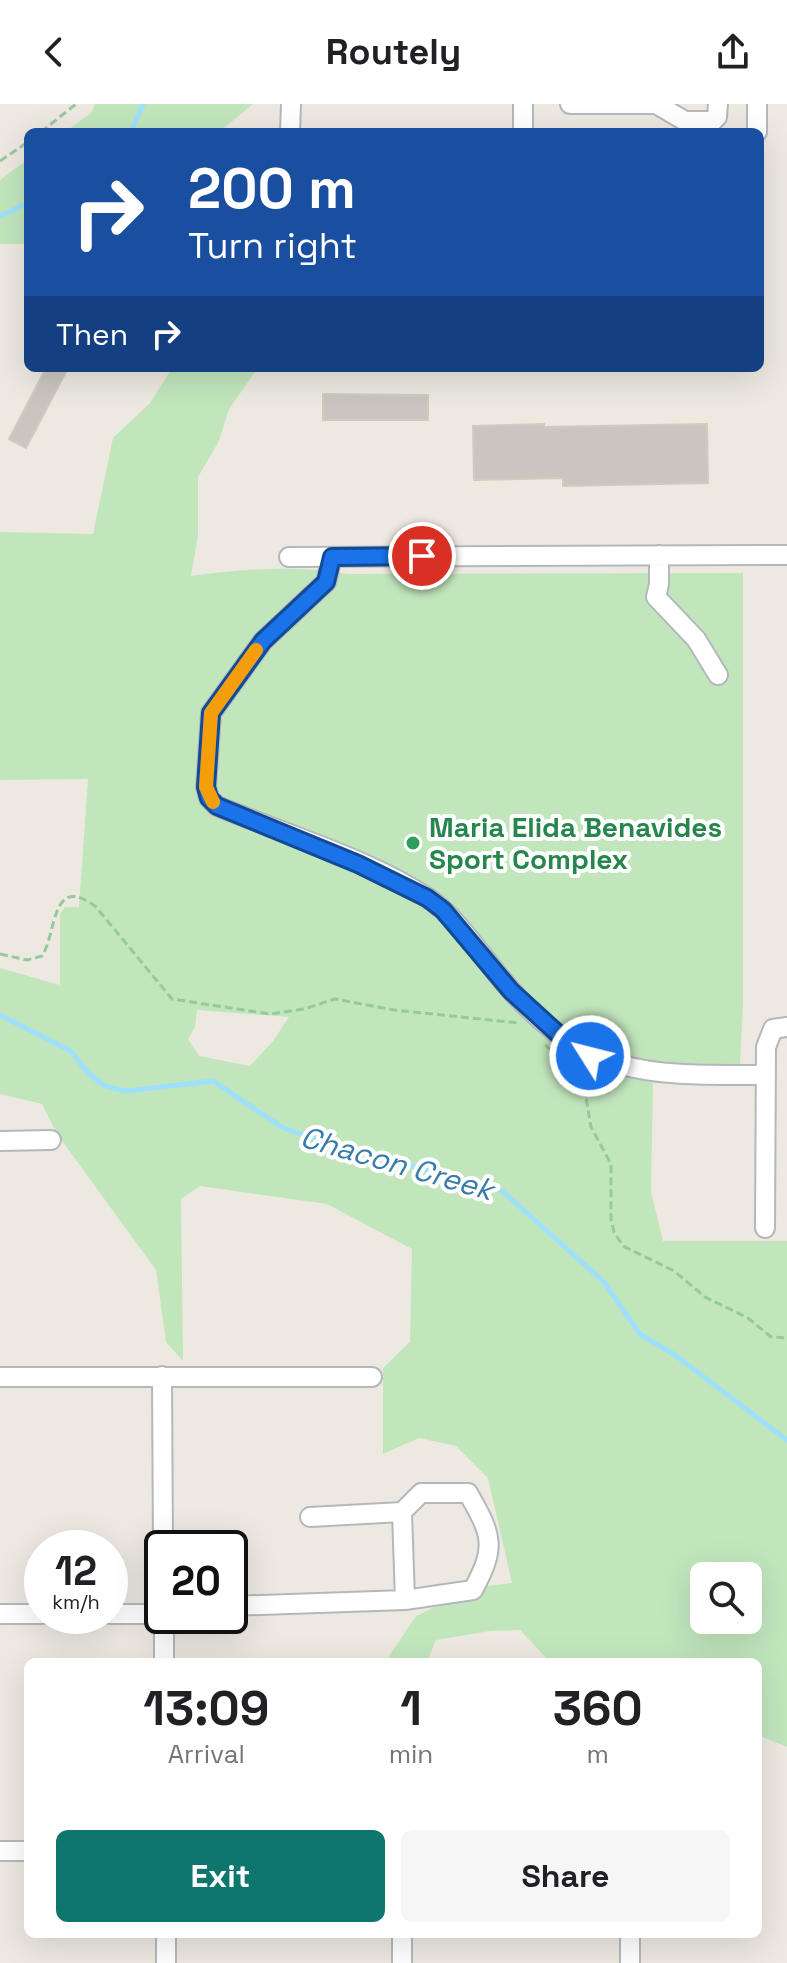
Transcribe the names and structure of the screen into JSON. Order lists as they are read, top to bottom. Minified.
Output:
{"water":["Chacon Creek"],"places":["Maria Elida Benavides Sport Complex"],"page":{"header":"Routely","turn":["200 m","Turn right"],"then":"Then","speed":"12 km/h","limit":"20","eta":["13:09","Arrival","1","min","360","m"],"buttons":["Exit","Share"]}}
